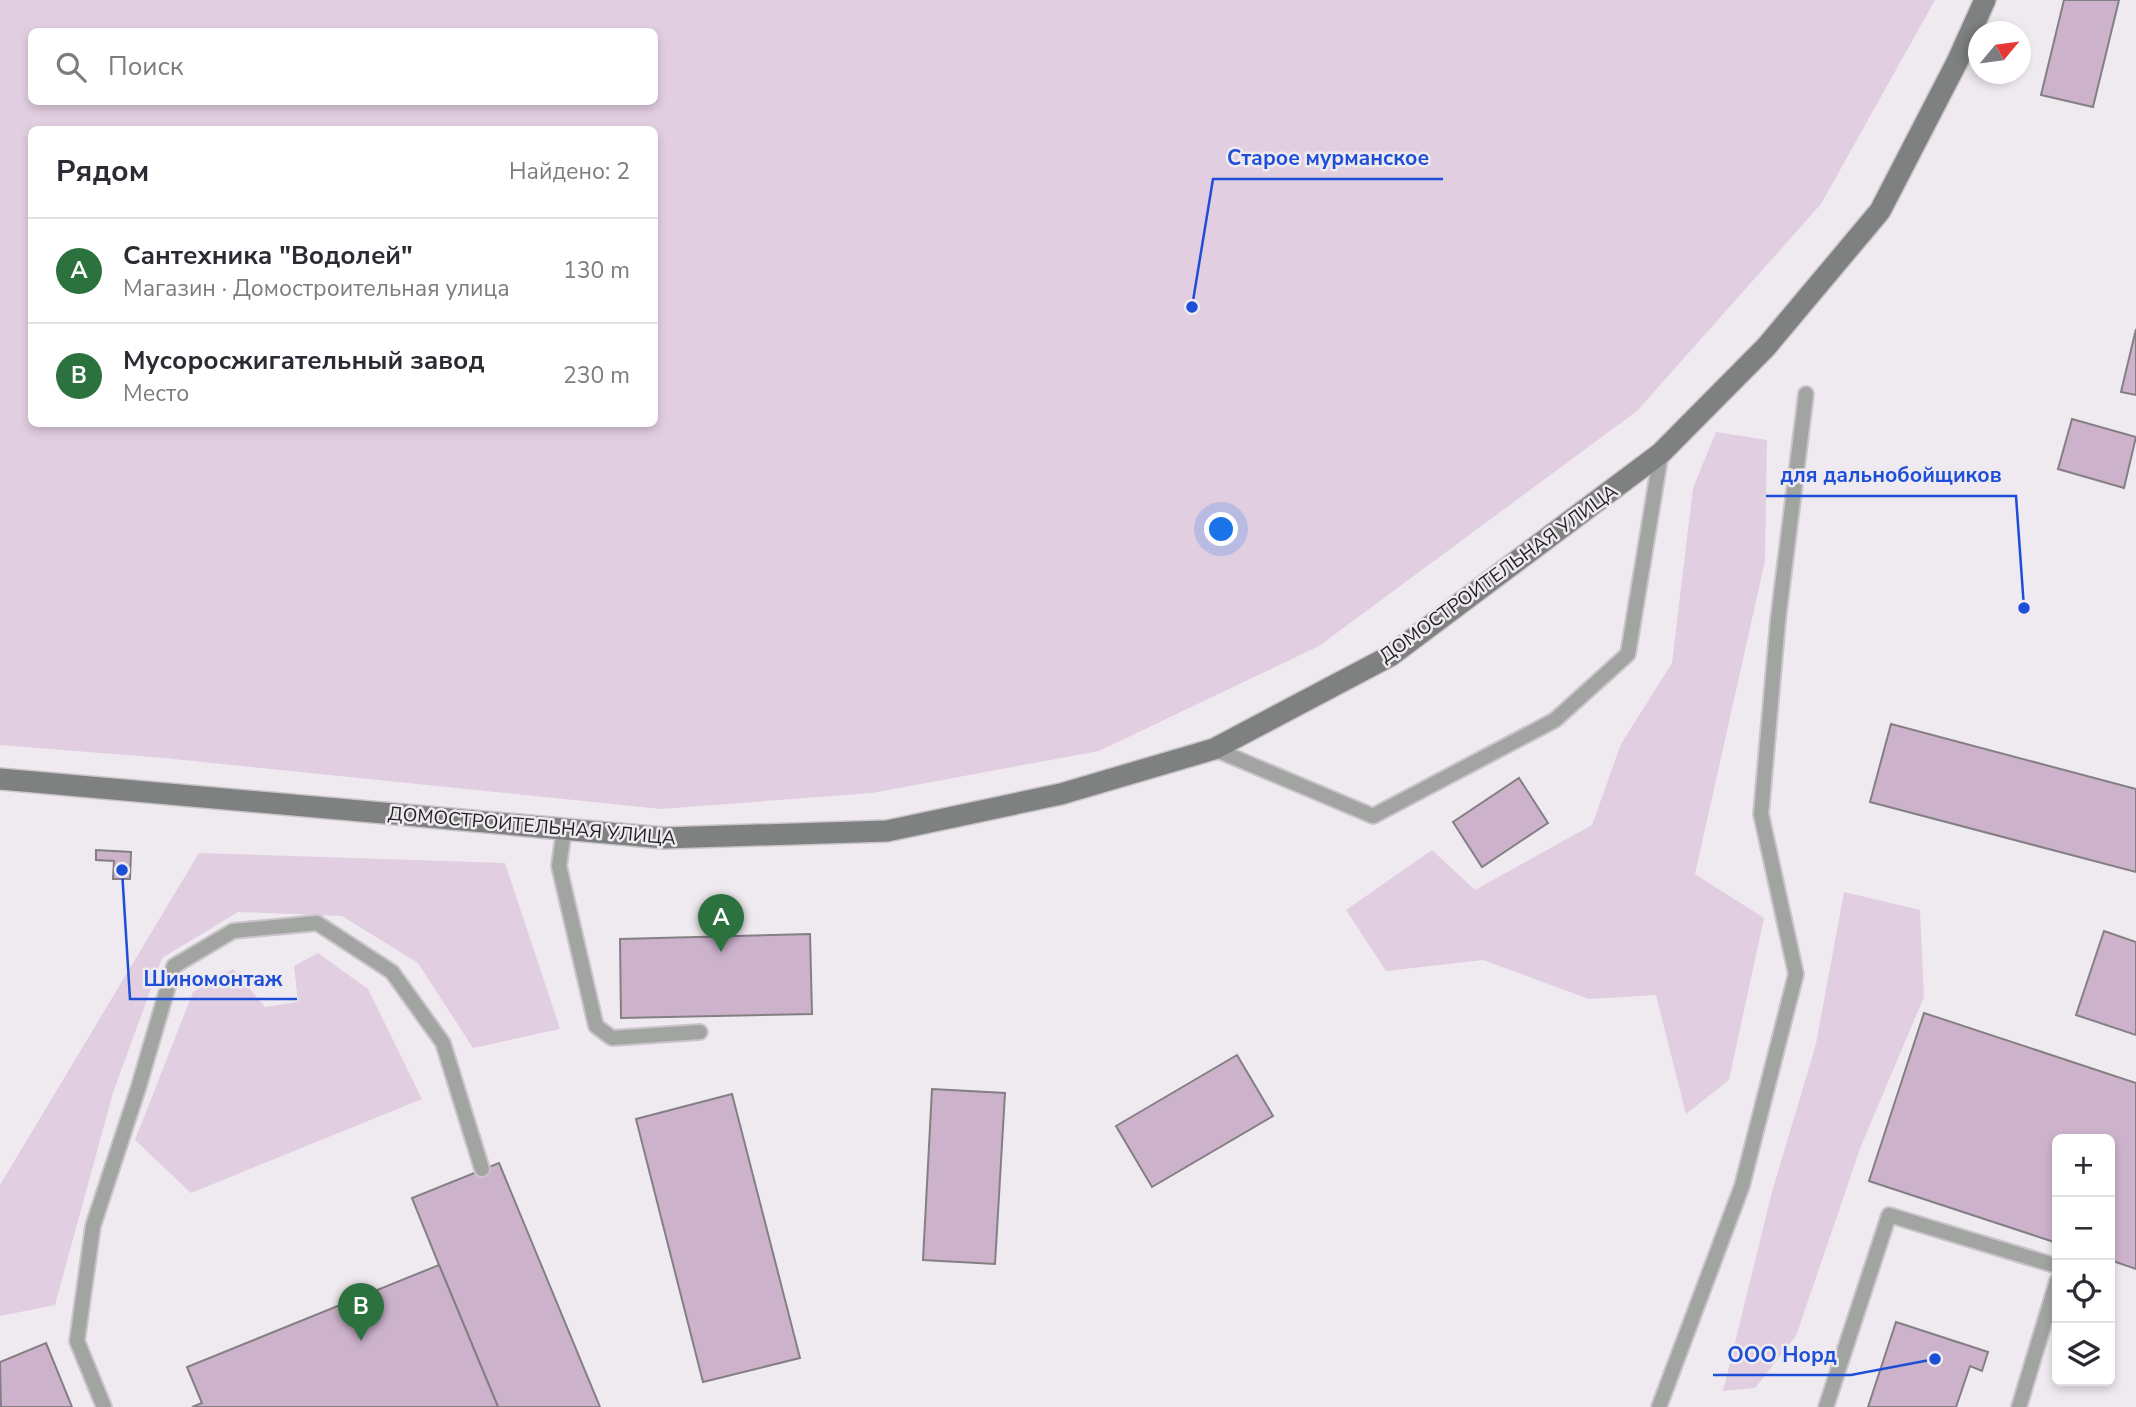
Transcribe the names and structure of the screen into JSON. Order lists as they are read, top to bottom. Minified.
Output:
{"streets":{"street":["ДОМОСТРОИТЕЛЬНАЯ УЛИЦА"]},"places":["Старое мурманское","для дальнобойщиков","Шиномонтаж","ООО Норд"],"north":"top right","page":{"search":"Поиск","heading":["Рядом","Найдено: 2"],"list":[{"mark":"A","name":"Сантехника \"Водолей\"","note":"Магазин · Домостроительная улица","value":"130 m"},{"mark":"B","name":"Мусоросжигательный завод","note":"Место","value":"230 m"}],"pins":["A","B"],"map_buttons":["+","−"]}}
